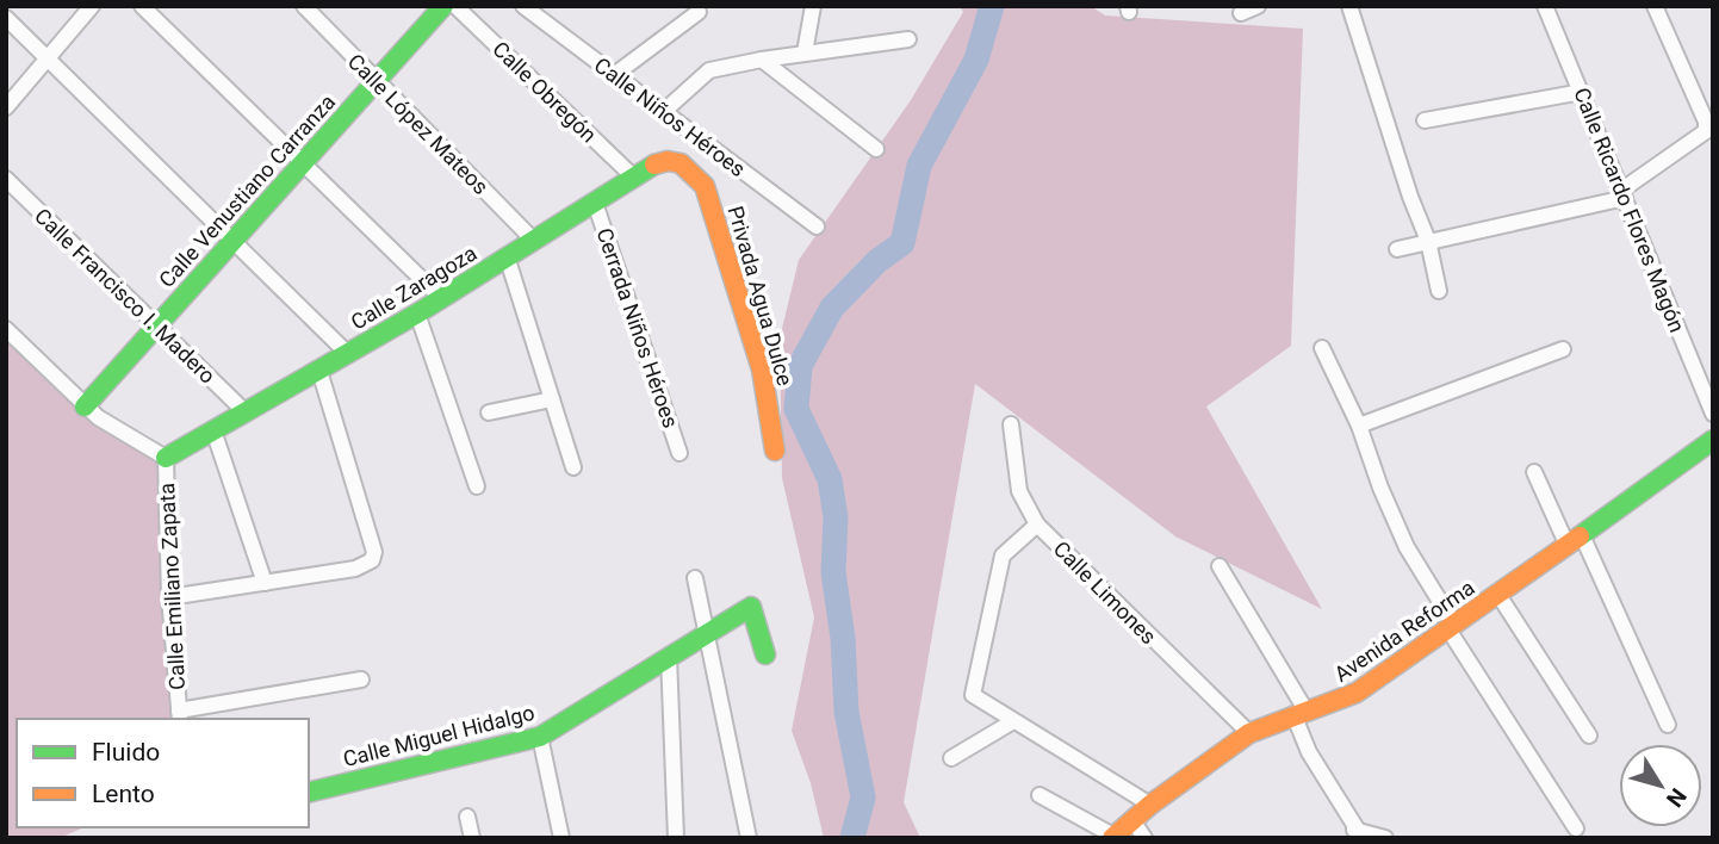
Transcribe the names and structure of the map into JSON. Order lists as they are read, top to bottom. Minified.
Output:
{"streets":{"street":["Calle Obregón","Calle Niños Héroes","Calle López Mateos","Calle Venustiano Carranza","Calle Ricardo Flores Magón","Calle Zaragoza","Calle Francisco I. Madero","Privada Agua Dulce","Cerrada Niños Héroes","Calle Emiliano Zapata","Calle Limones","Avenida Reforma","Calle Miguel Hidalgo"]},"crossings":[["Calle Obregón","Calle Zaragoza"],["Calle López Mateos","Calle Venustiano Carranza"],["Calle López Mateos","Calle Zaragoza"],["Calle Venustiano Carranza","Calle Francisco I. Madero"],["Calle Venustiano Carranza","Calle Emiliano Zapata"],["Calle Zaragoza","Calle Francisco I. Madero"],["Calle Zaragoza","Privada Agua Dulce"],["Calle Zaragoza","Cerrada Niños Héroes"],["Calle Zaragoza","Calle Emiliano Zapata"],["Calle Limones","Avenida Reforma"]],"legend":["Fluido","Lento"],"north":"bottom right"}
